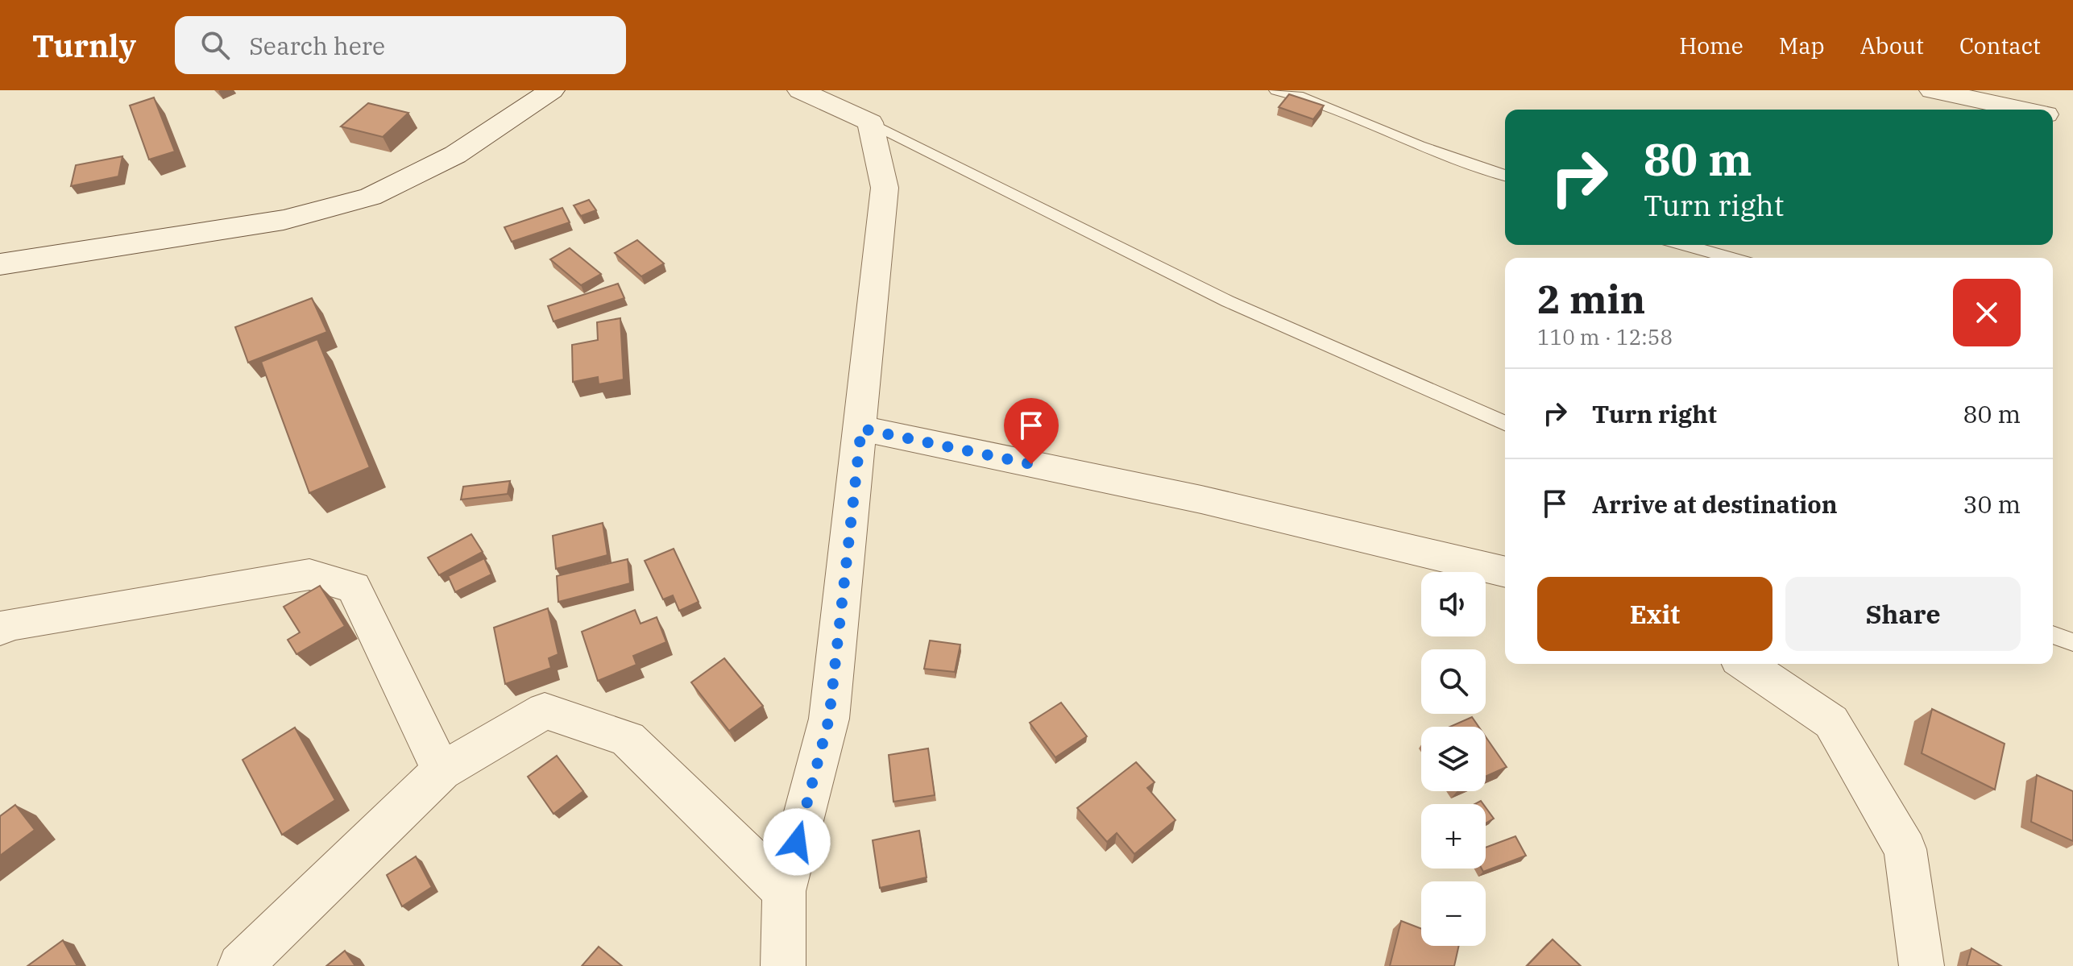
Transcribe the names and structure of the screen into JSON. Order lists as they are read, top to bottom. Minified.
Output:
{"page":{"header":"Turnly","search":"Search here","nav":["Home","Map","About","Contact"],"turn":["80 m","Turn right"],"heading":["2 min","110 m · 12:58"],"list":[{"name":"Turn right","value":"80 m"},{"name":"Arrive at destination","value":"30 m"}],"buttons":["Exit","Share"],"map_buttons":["+","−"]}}
